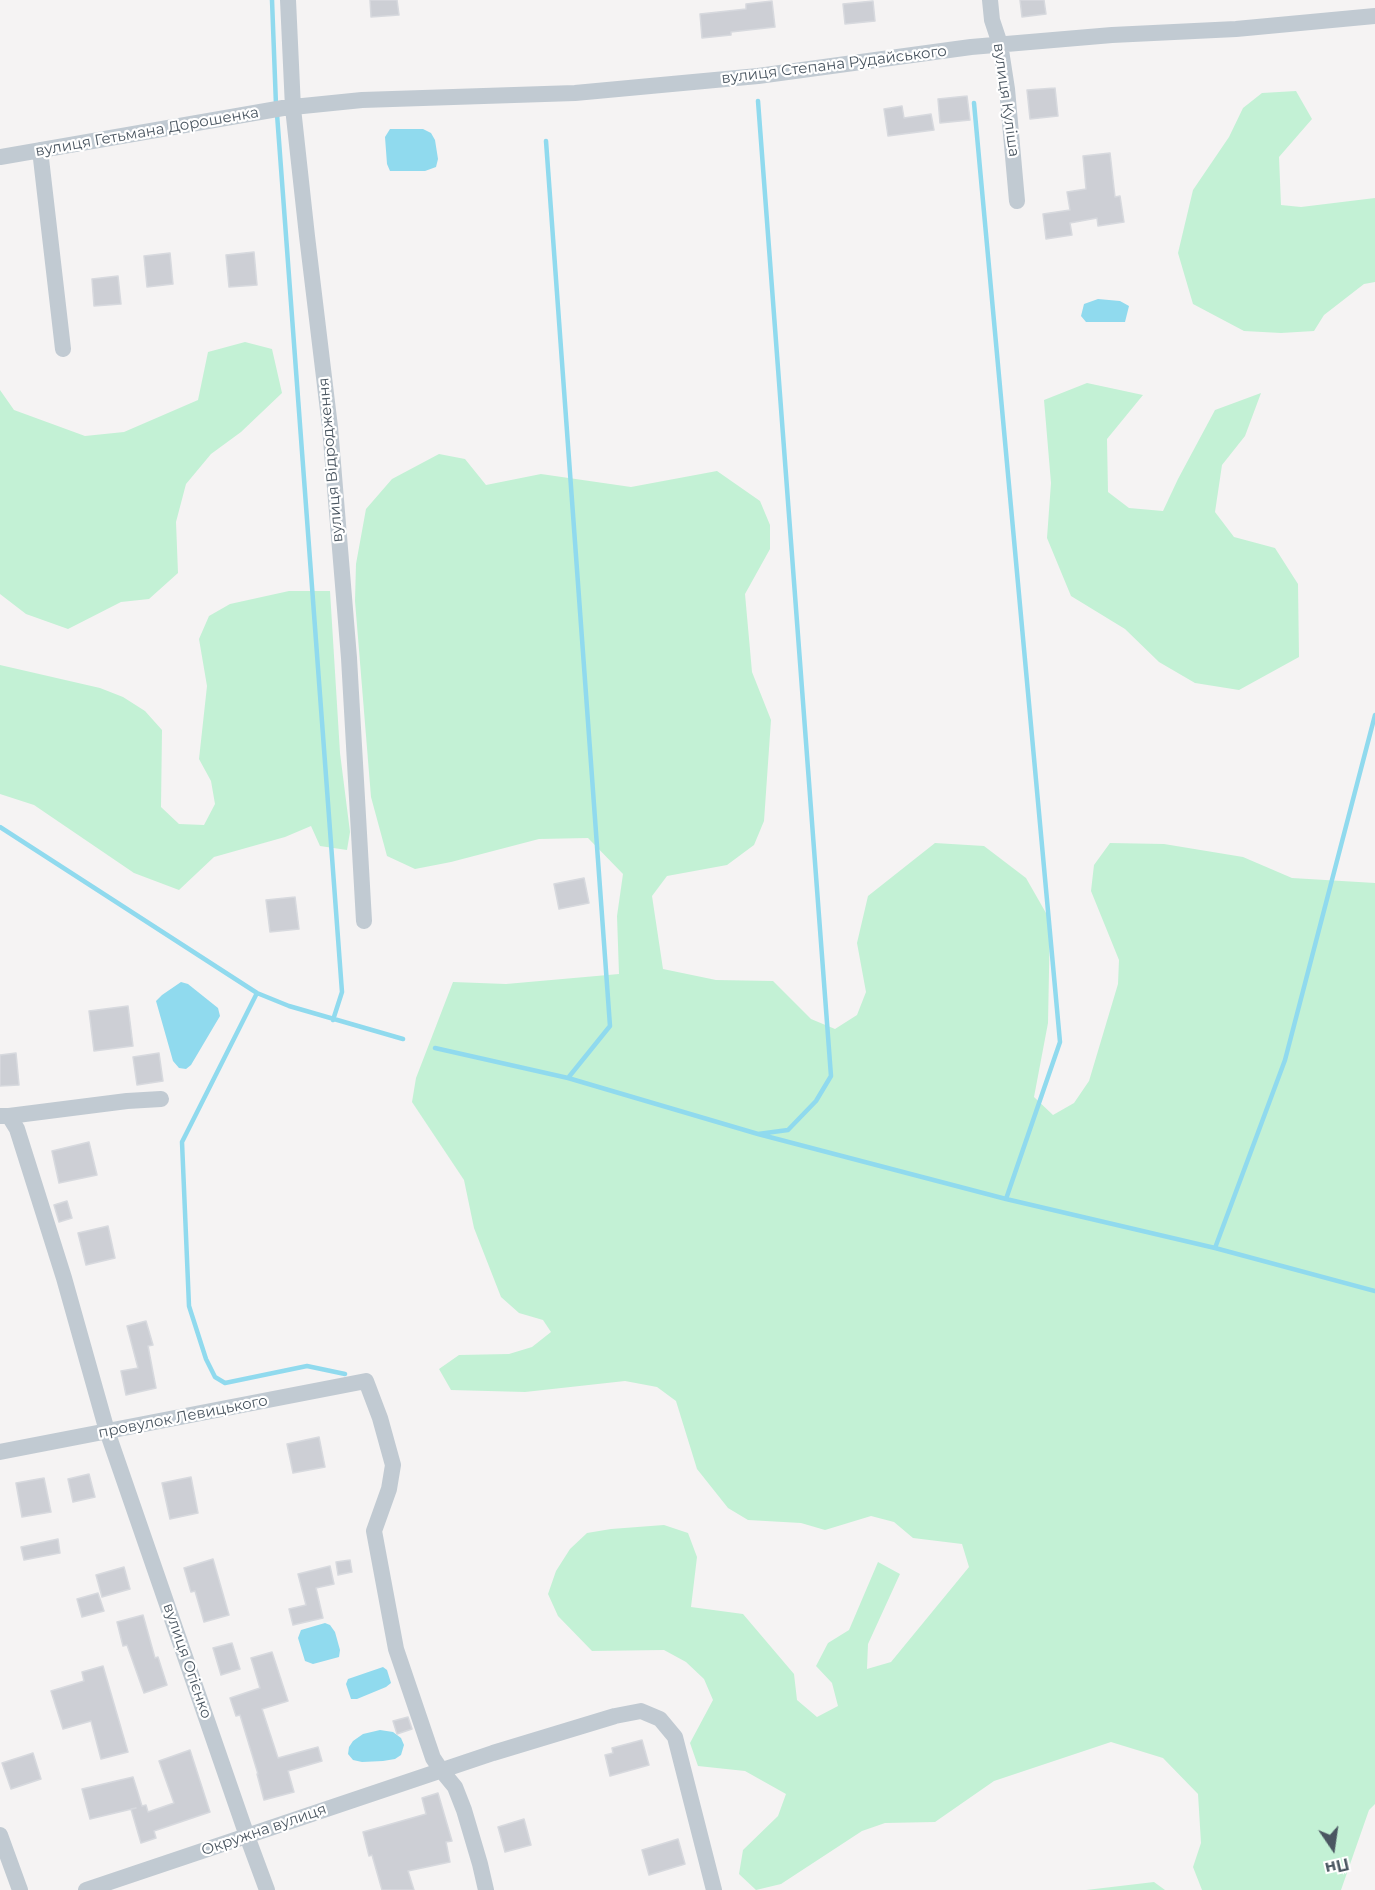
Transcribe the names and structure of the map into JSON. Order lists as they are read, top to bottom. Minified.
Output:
{"streets":{"street":["вулиця Степана Рудайського","вулиця Куліша","вулиця Гетьмана Дорошенка","вулиця Відродження","провулок Левицького","вулиця Огієнко","Окружна вулиця"]},"crossings":[["вулиця Степана Рудайського","вулиця Куліша"],["вулиця Степана Рудайського","вулиця Гетьмана Дорошенка"],["вулиця Степана Рудайського","вулиця Відродження"],["вулиця Гетьмана Дорошенка","вулиця Відродження"],["провулок Левицького","вулиця Огієнко"],["провулок Левицького","Окружна вулиця"],["вулиця Огієнко","Окружна вулиця"]],"north":"bottom"}
